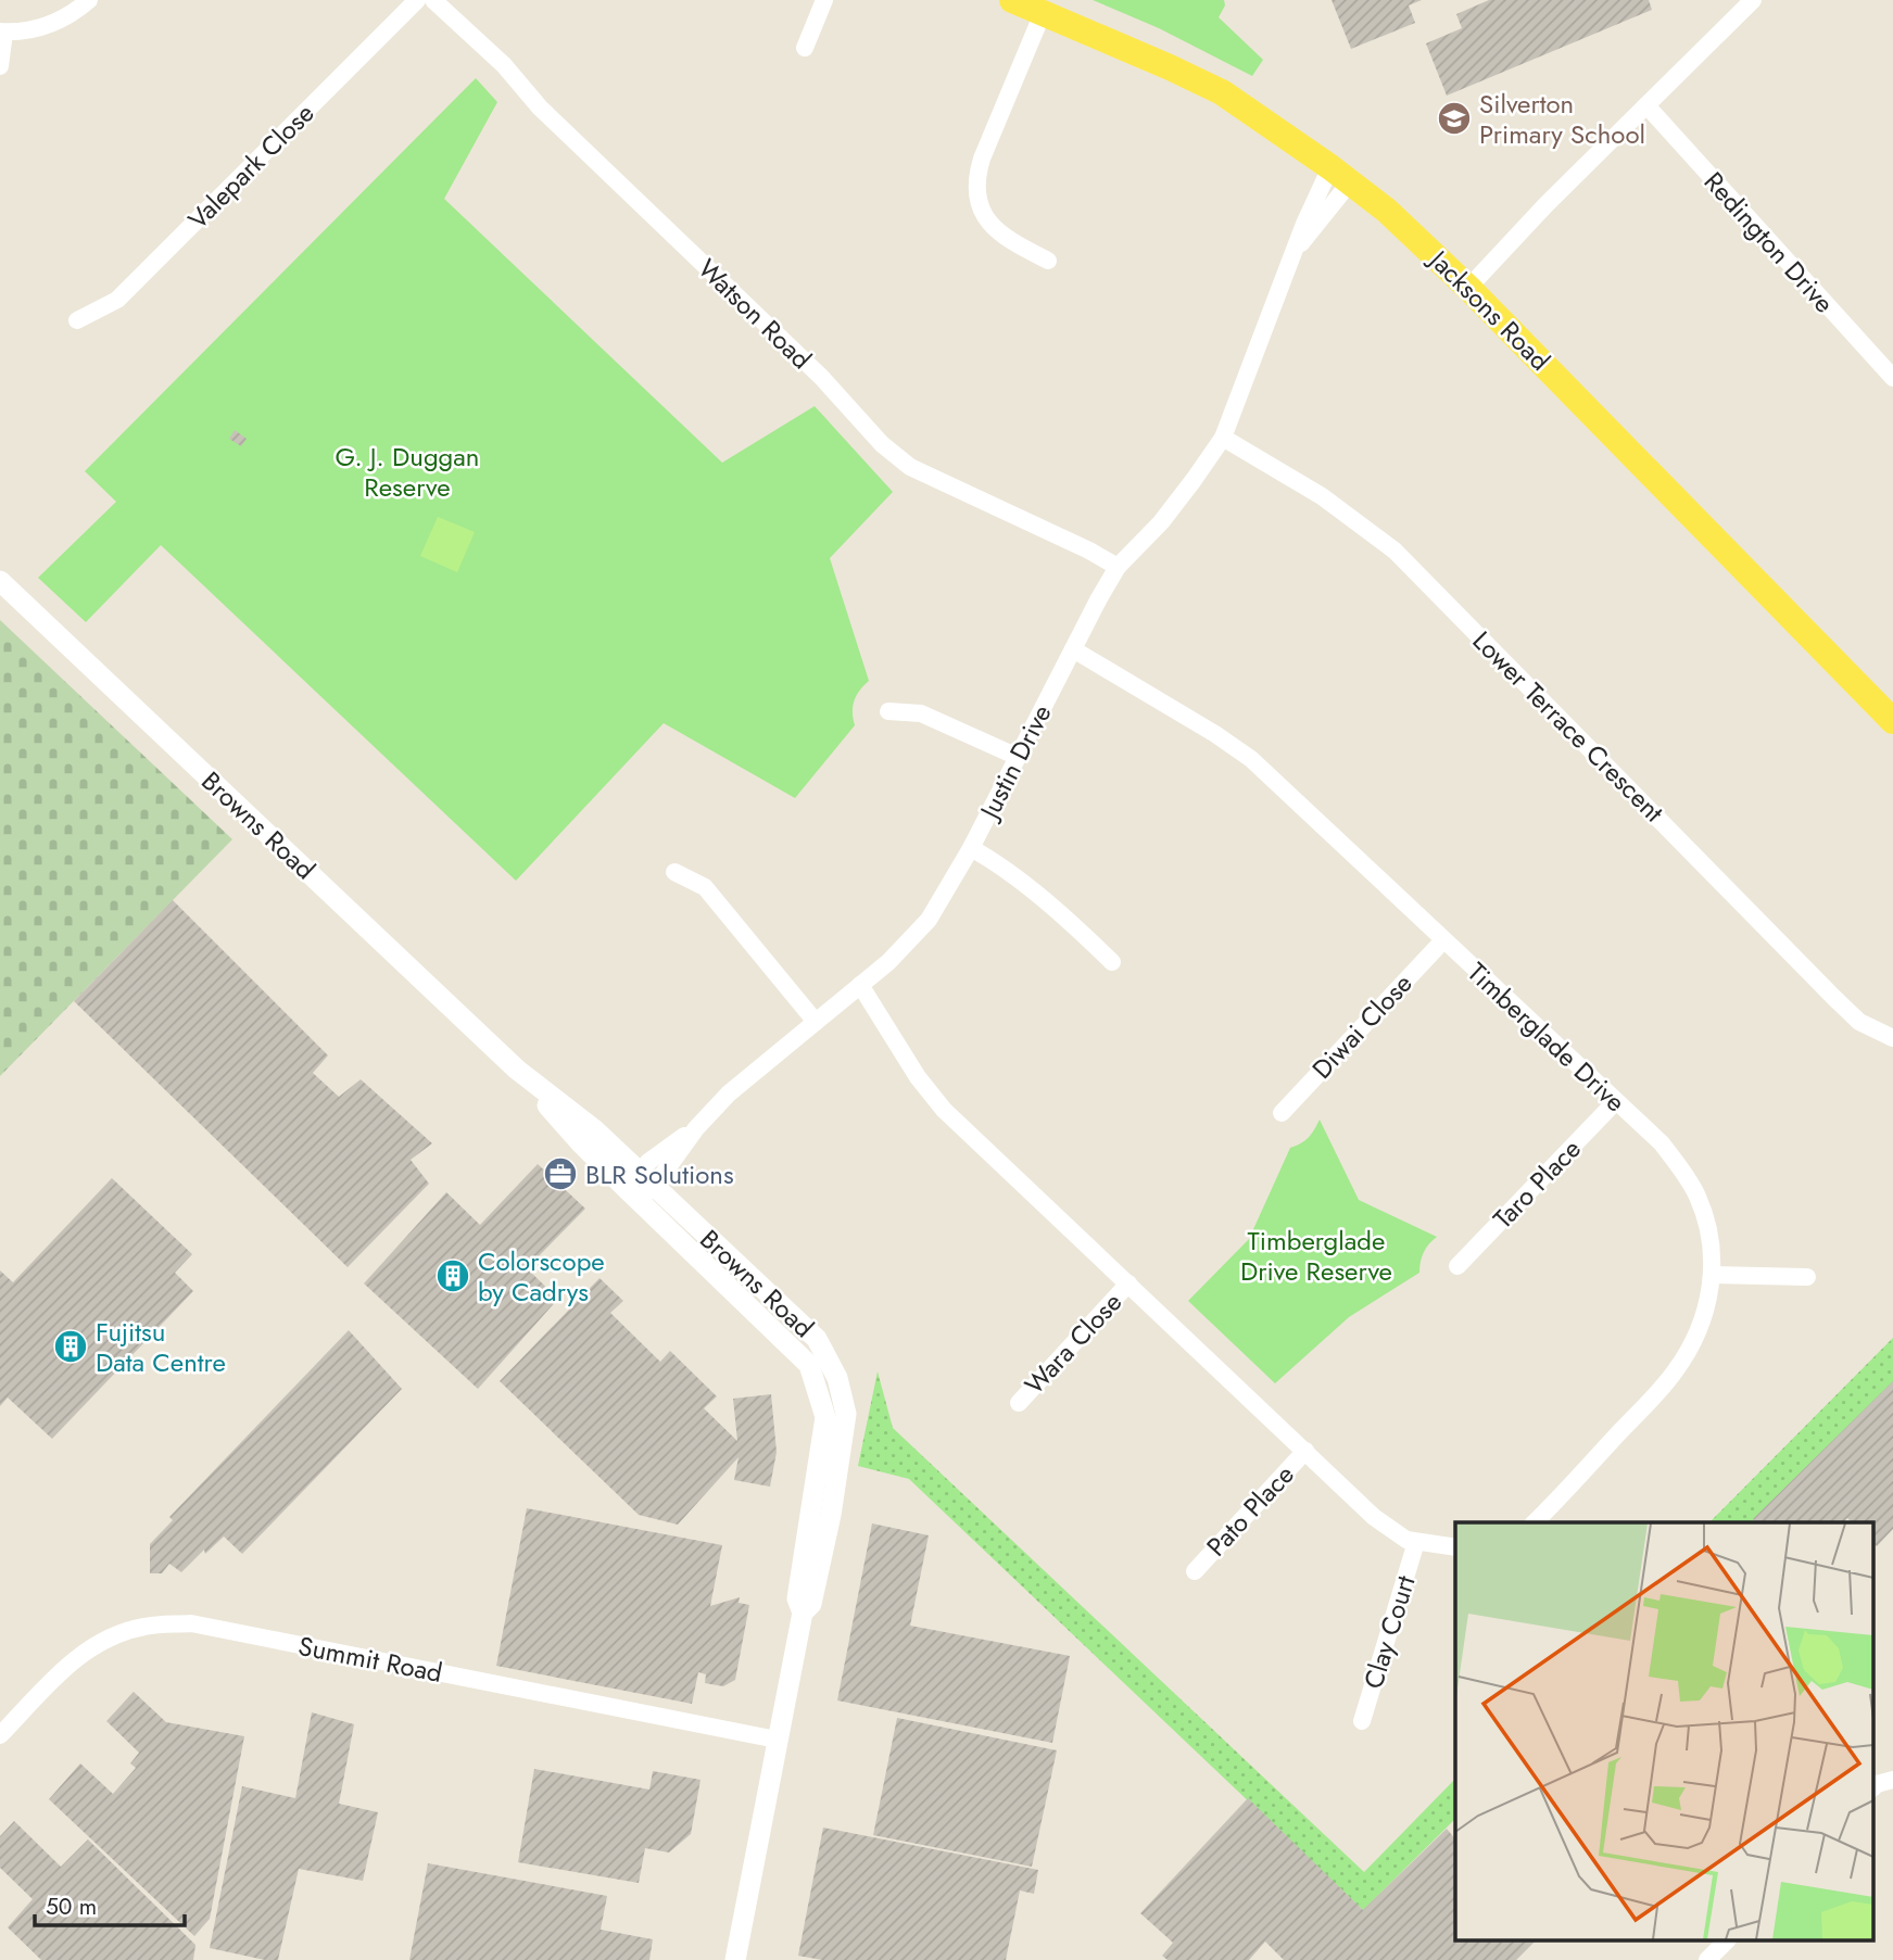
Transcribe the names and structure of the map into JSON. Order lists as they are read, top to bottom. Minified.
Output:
{"streets":{"main road":["Jacksons Road"],"street":["Valepark Close","Redington Drive","Watson Road","Lower Terrace Crescent","Justin Drive","Browns Road","Diwai Close","Timberglade Drive","Taro Place","Wara Close","Pato Place","Clay Court","Summit Road"]},"crossings":[["Jacksons Road","Justin Drive"],["Watson Road","Justin Drive"],["Lower Terrace Crescent","Justin Drive"],["Justin Drive","Browns Road"],["Justin Drive","Timberglade Drive"],["Browns Road","Summit Road"],["Diwai Close","Timberglade Drive"],["Timberglade Drive","Taro Place"]],"parks":["G. J. Duggan Reserve","Timberglade Drive Reserve"],"places":{"school or university":["Silverton Primary School"],"office":["BLR Solutions"],"building":["Colorscope by Cadrys","Fujitsu Data Centre"]},"scale_bar":"50 m"}
